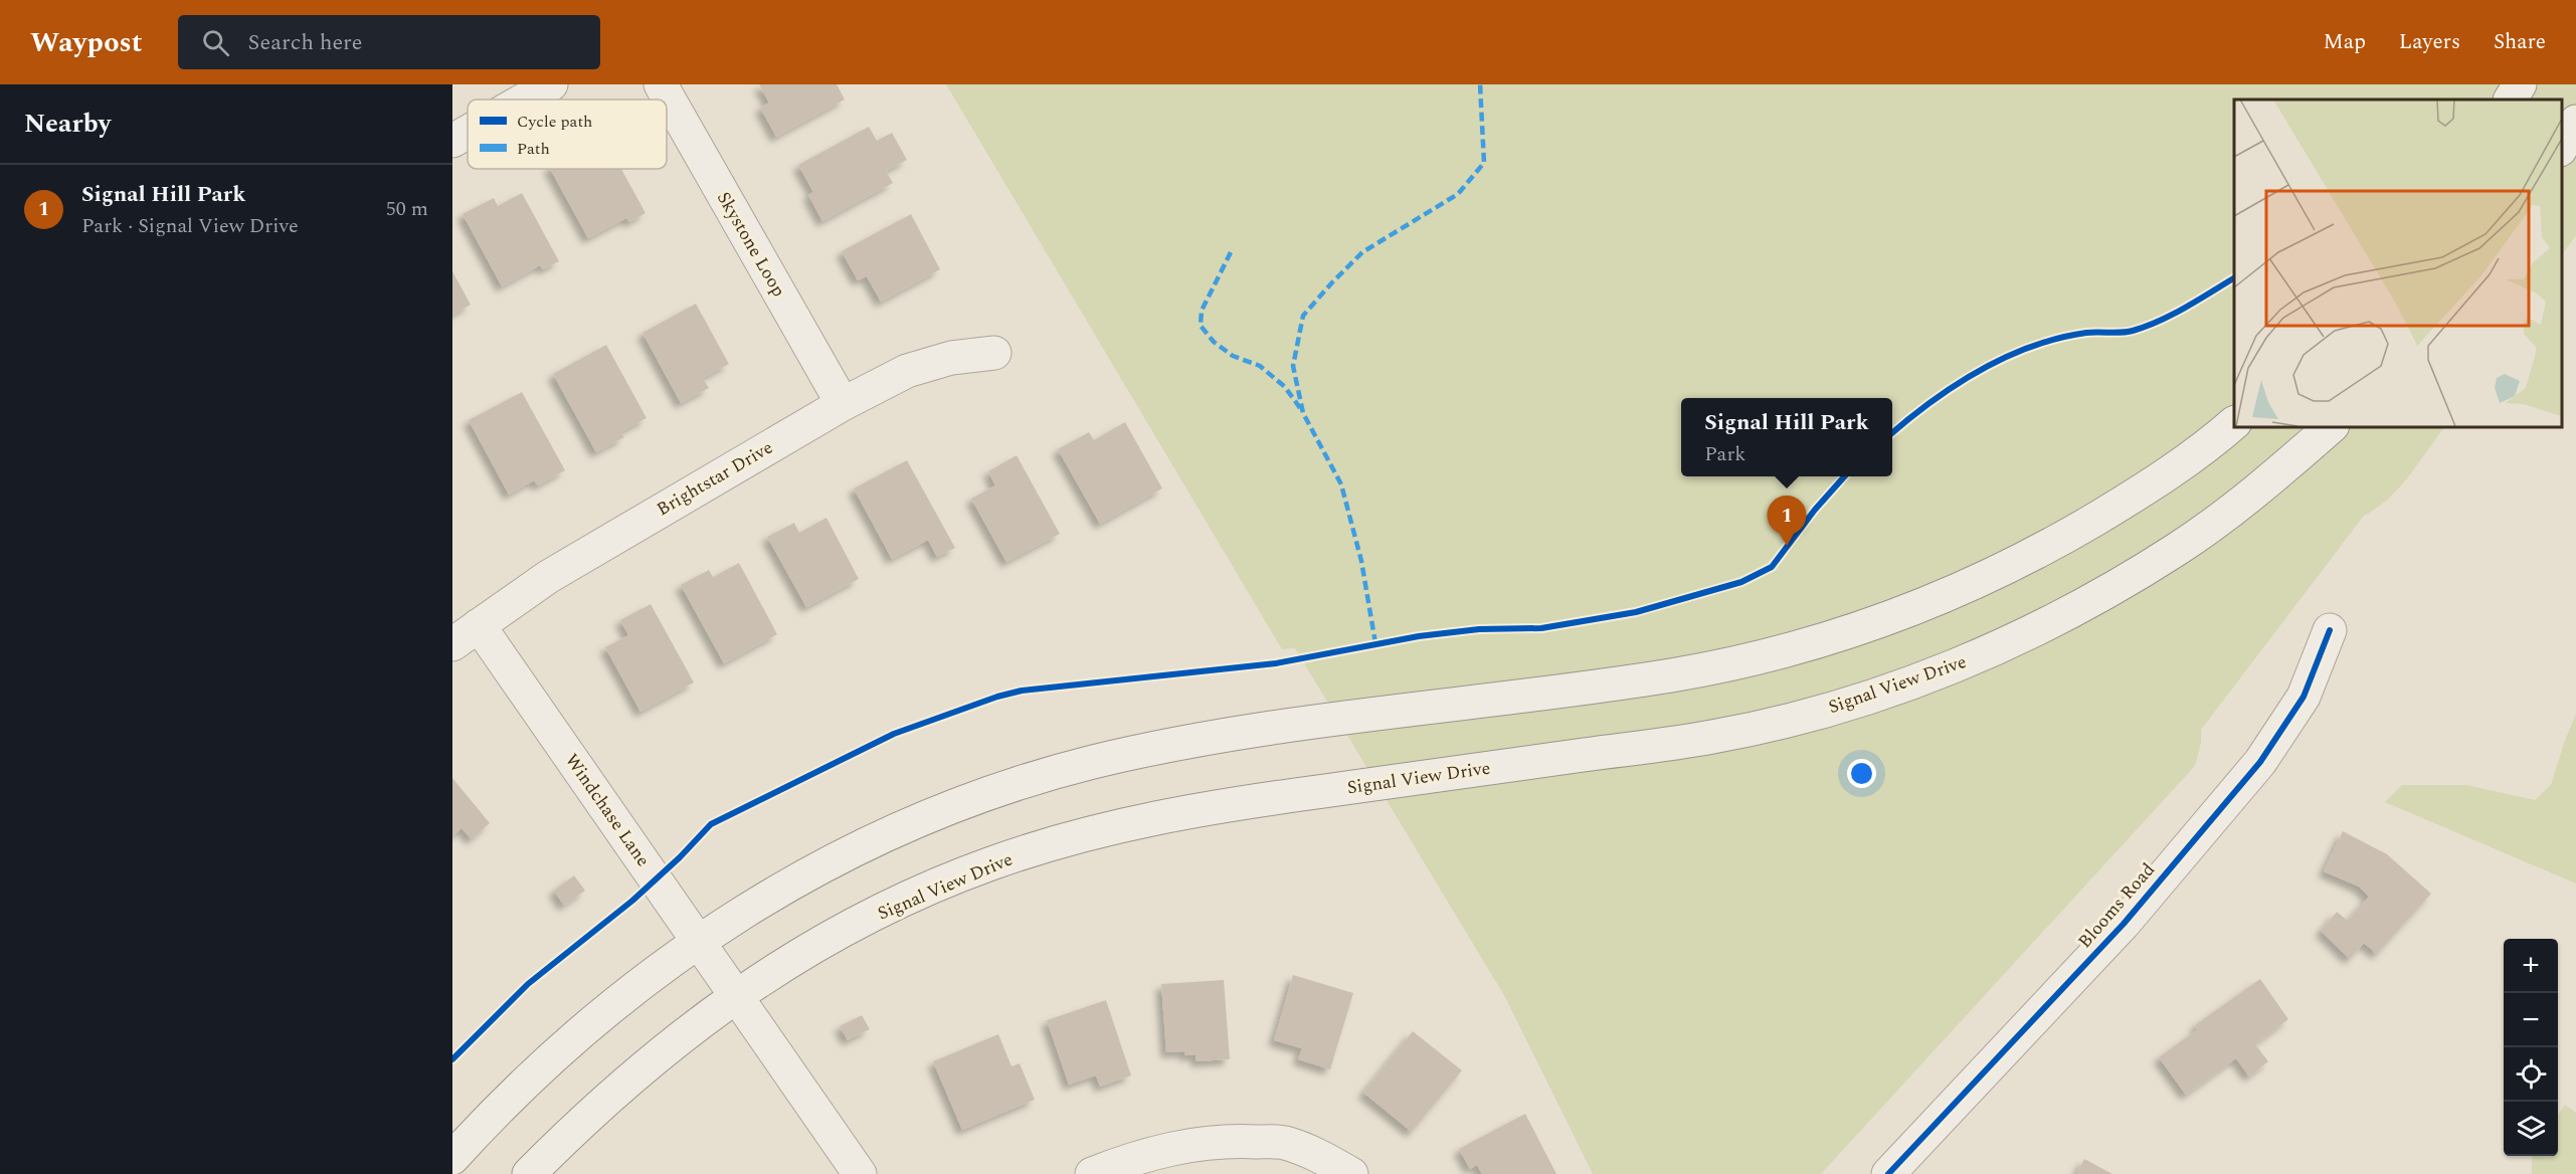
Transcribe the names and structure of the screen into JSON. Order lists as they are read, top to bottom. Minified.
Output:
{"streets":{"main road":["Skystone Loop","Brightstar Drive","Signal View Drive","Windchase Lane","Blooms Road"]},"crossings":[["Skystone Loop","Brightstar Drive"],["Brightstar Drive","Windchase Lane"],["Signal View Drive","Windchase Lane"]],"legend":["Cycle path","Path"],"page":{"header":"Waypost","search":"Search here","nav":["Map","Layers","Share"],"heading":"Nearby","list":[{"mark":"1","name":"Signal Hill Park","note":"Park · Signal View Drive","value":"50 m"}],"popup":["Signal Hill Park","Park"],"pins":"1","map_buttons":["+","−"]}}
